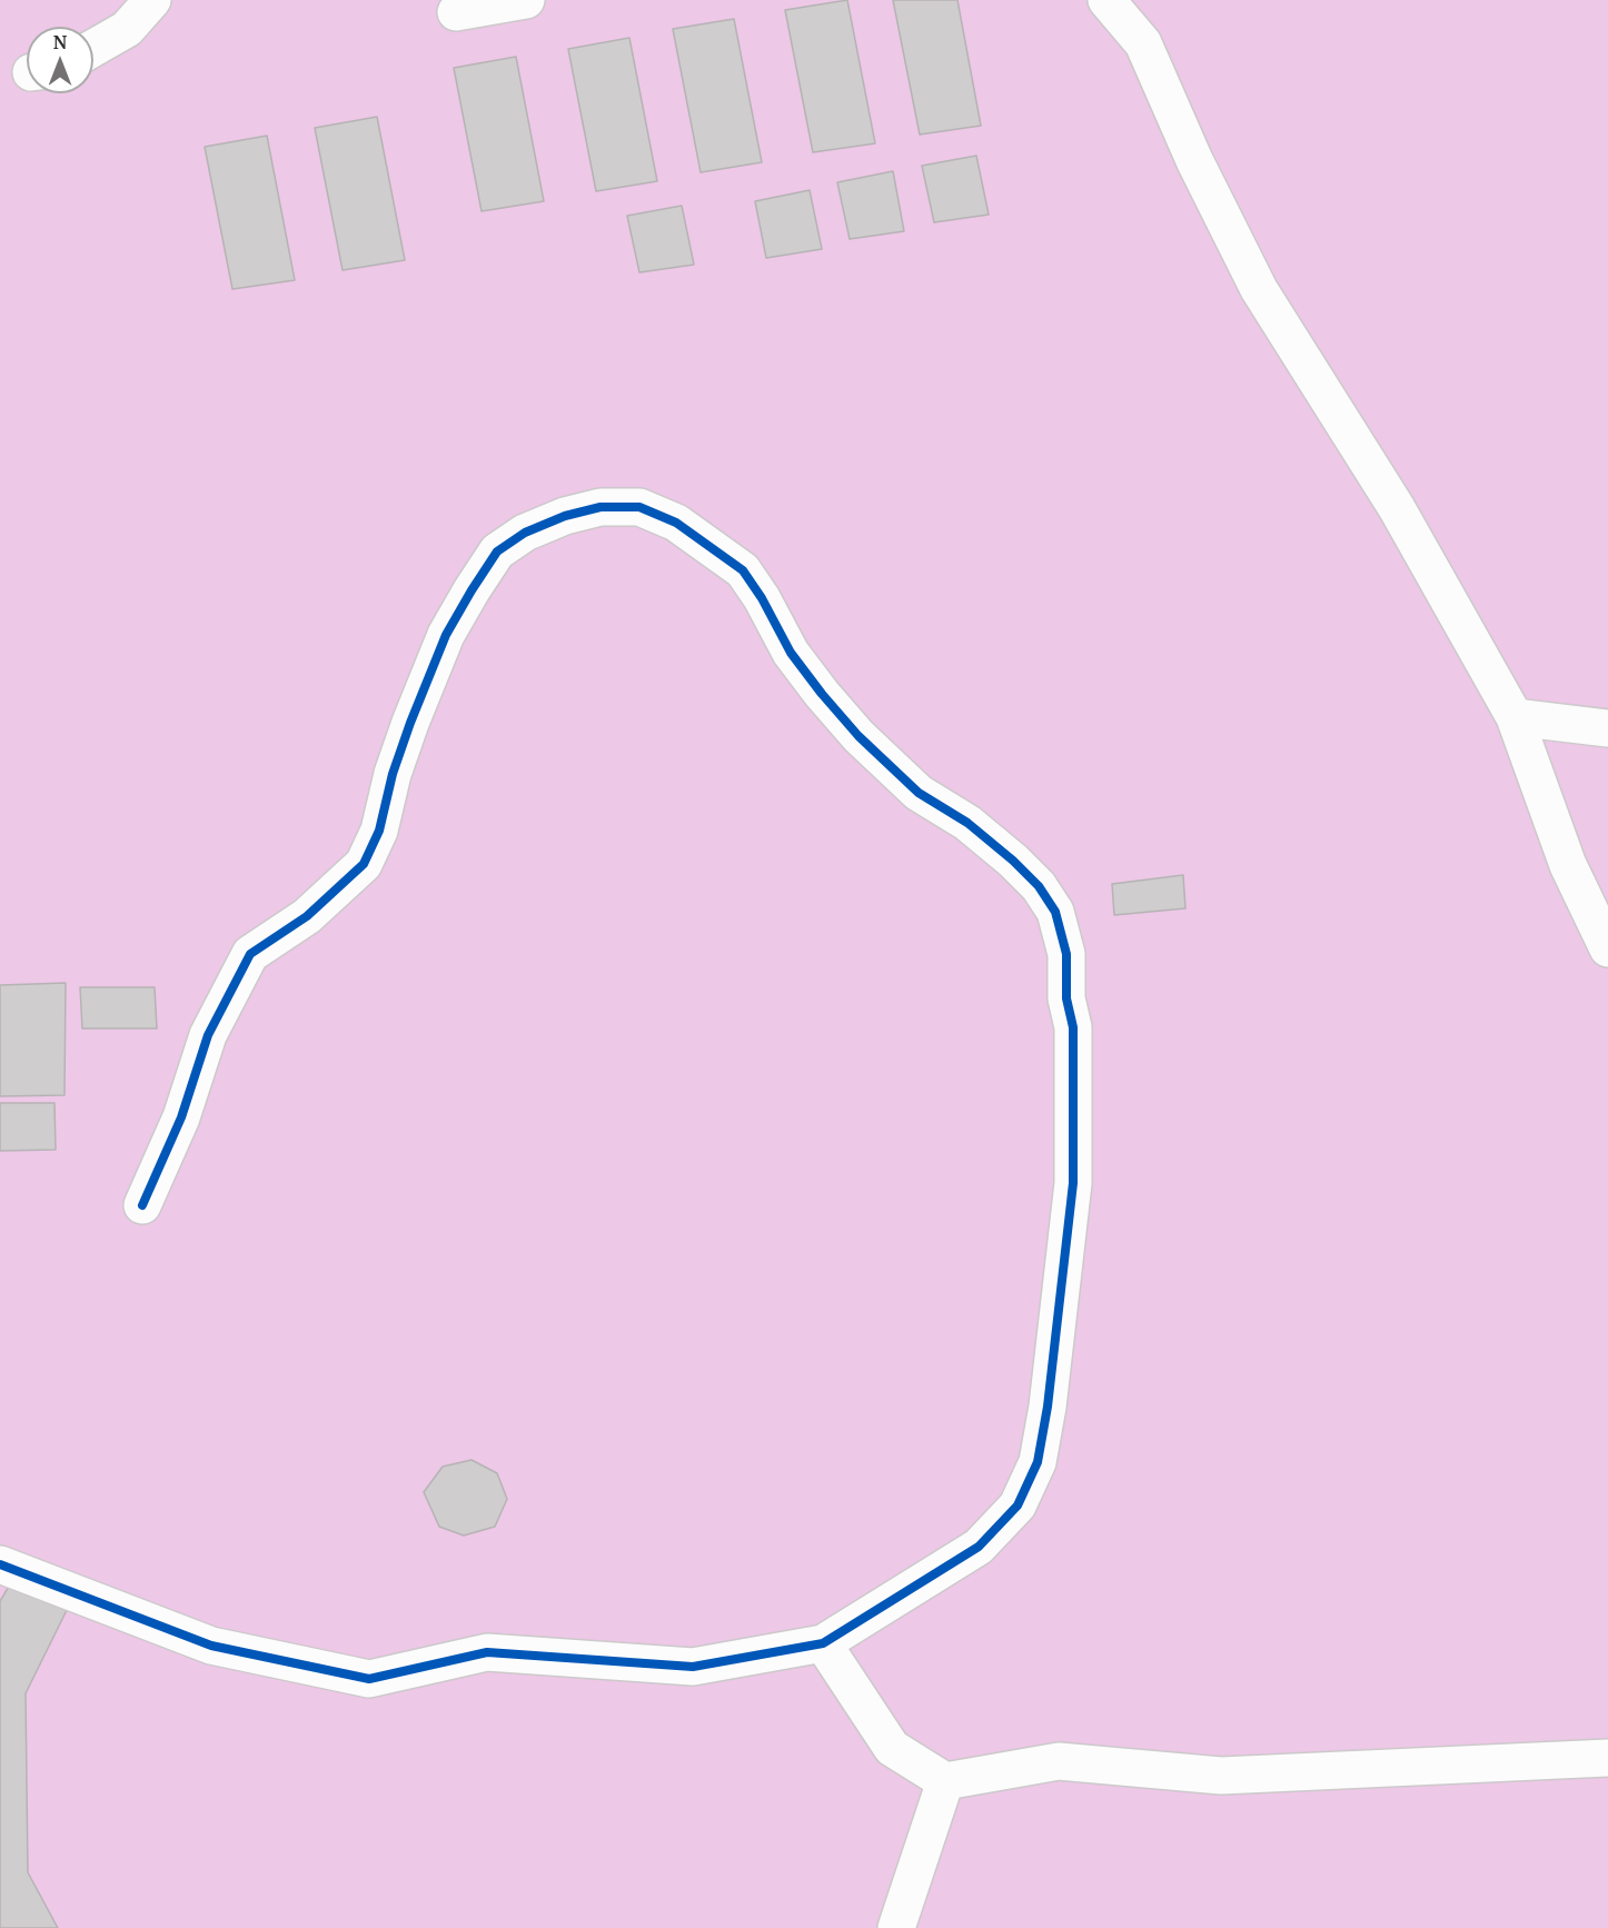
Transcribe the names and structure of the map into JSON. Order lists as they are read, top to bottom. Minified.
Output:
{"north":"top"}
